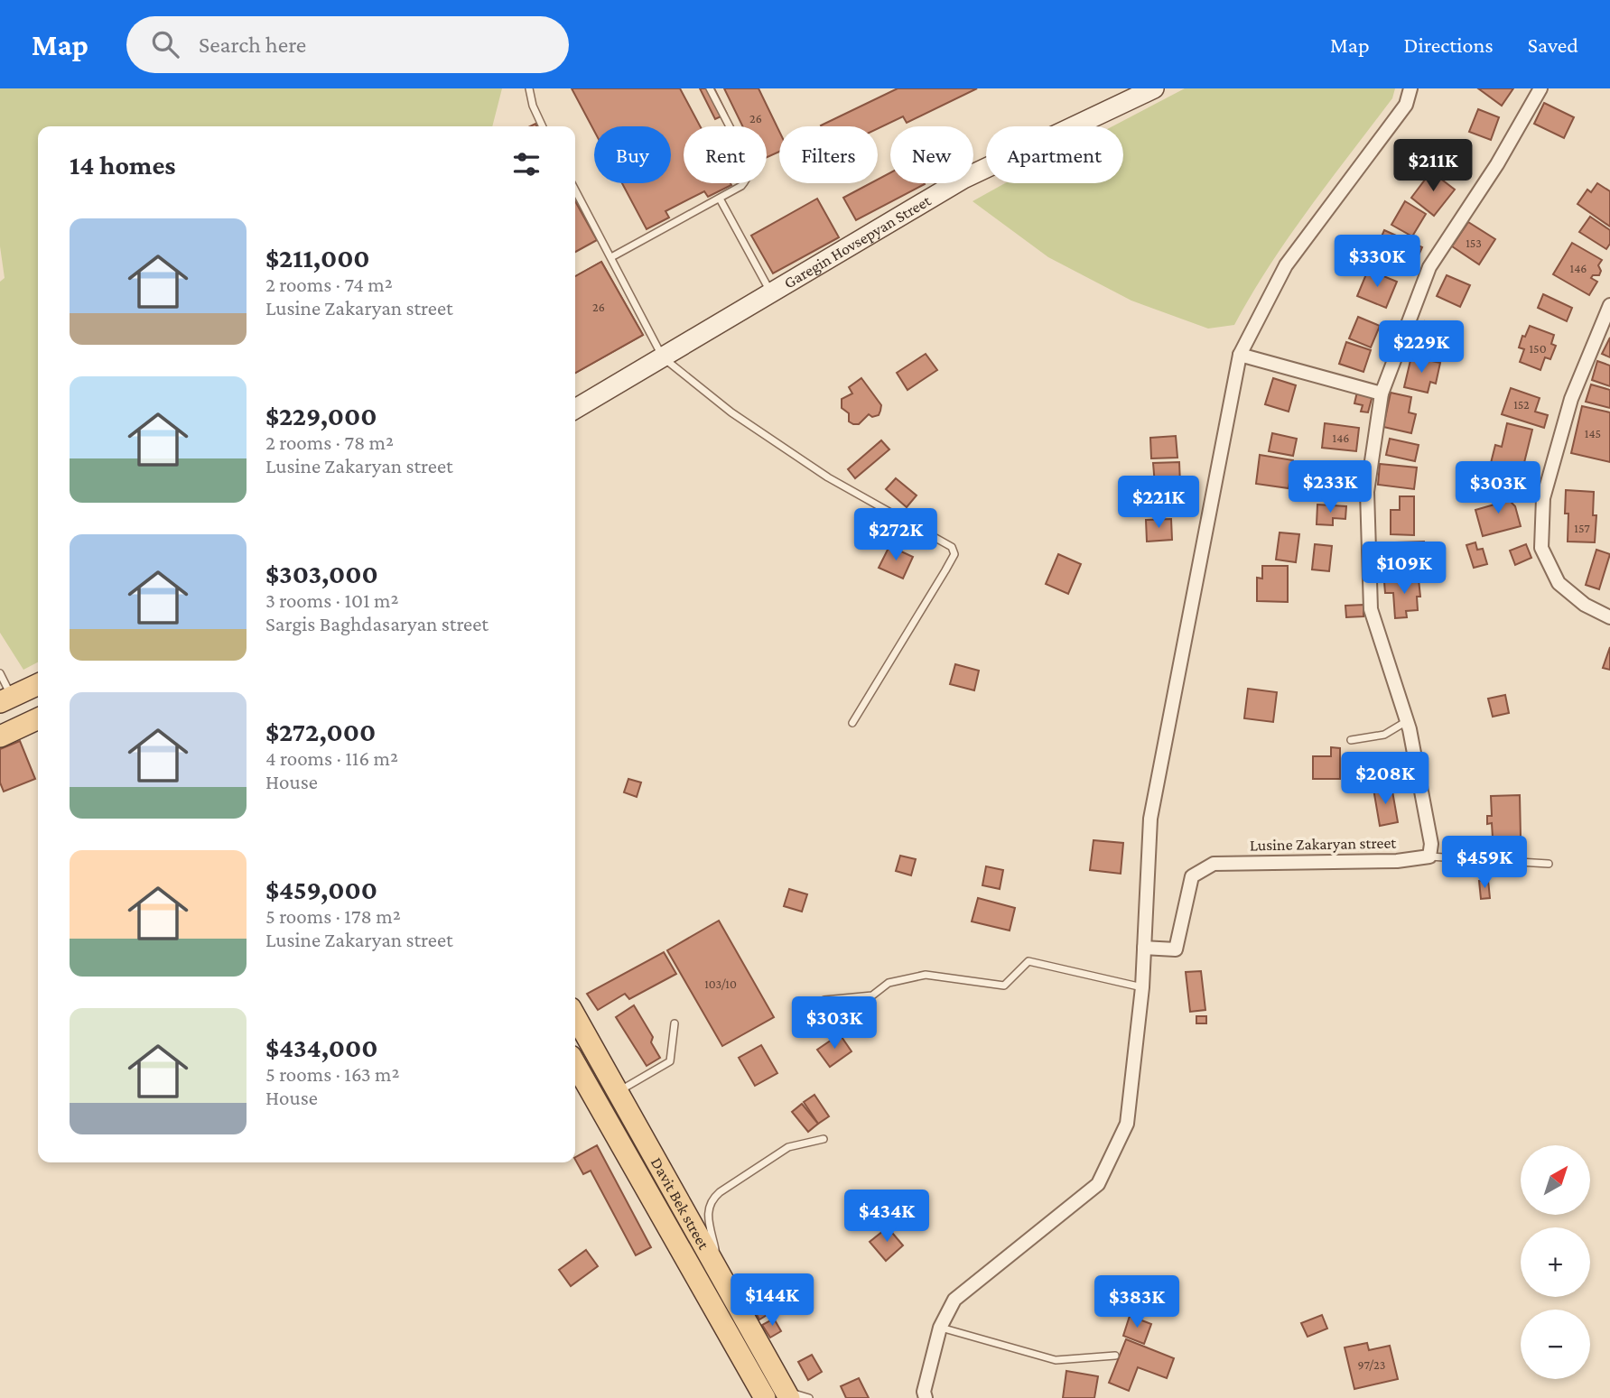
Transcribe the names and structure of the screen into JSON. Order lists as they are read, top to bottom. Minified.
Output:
{"streets":{"main road":["Garegin Hovsepyan Street","Davit Bek street"],"street":["Lusine Zakaryan street"]},"house_numbers":["26","153","146","26","150","152","145","146","157","103/10","97/23"],"north":"top right","page":{"header":"Map","search":"Search here","nav":["Map","Directions","Saved"],"chip":["Buy","Rent","Filters","New","Apartment"],"heading":"14 homes","price":["$211K","$330K","$229K","$233K","$303K","$221K","$272K","$109K","$208K","$459K","$303K","$434K","$144K","$383K"],"list":[{"name":"$211,000","note":"2 rooms · 74 m² · Lusine Zakaryan street"},{"name":"$229,000","note":"2 rooms · 78 m² · Lusine Zakaryan street"},{"name":"$303,000","note":"3 rooms · 101 m² · Sargis Baghdasaryan street"},{"name":"$272,000","note":"4 rooms · 116 m² · House"},{"name":"$459,000","note":"5 rooms · 178 m² · Lusine Zakaryan street"},{"name":"$434,000","note":"5 rooms · 163 m² · House"}],"map_buttons":["+","−"]}}
